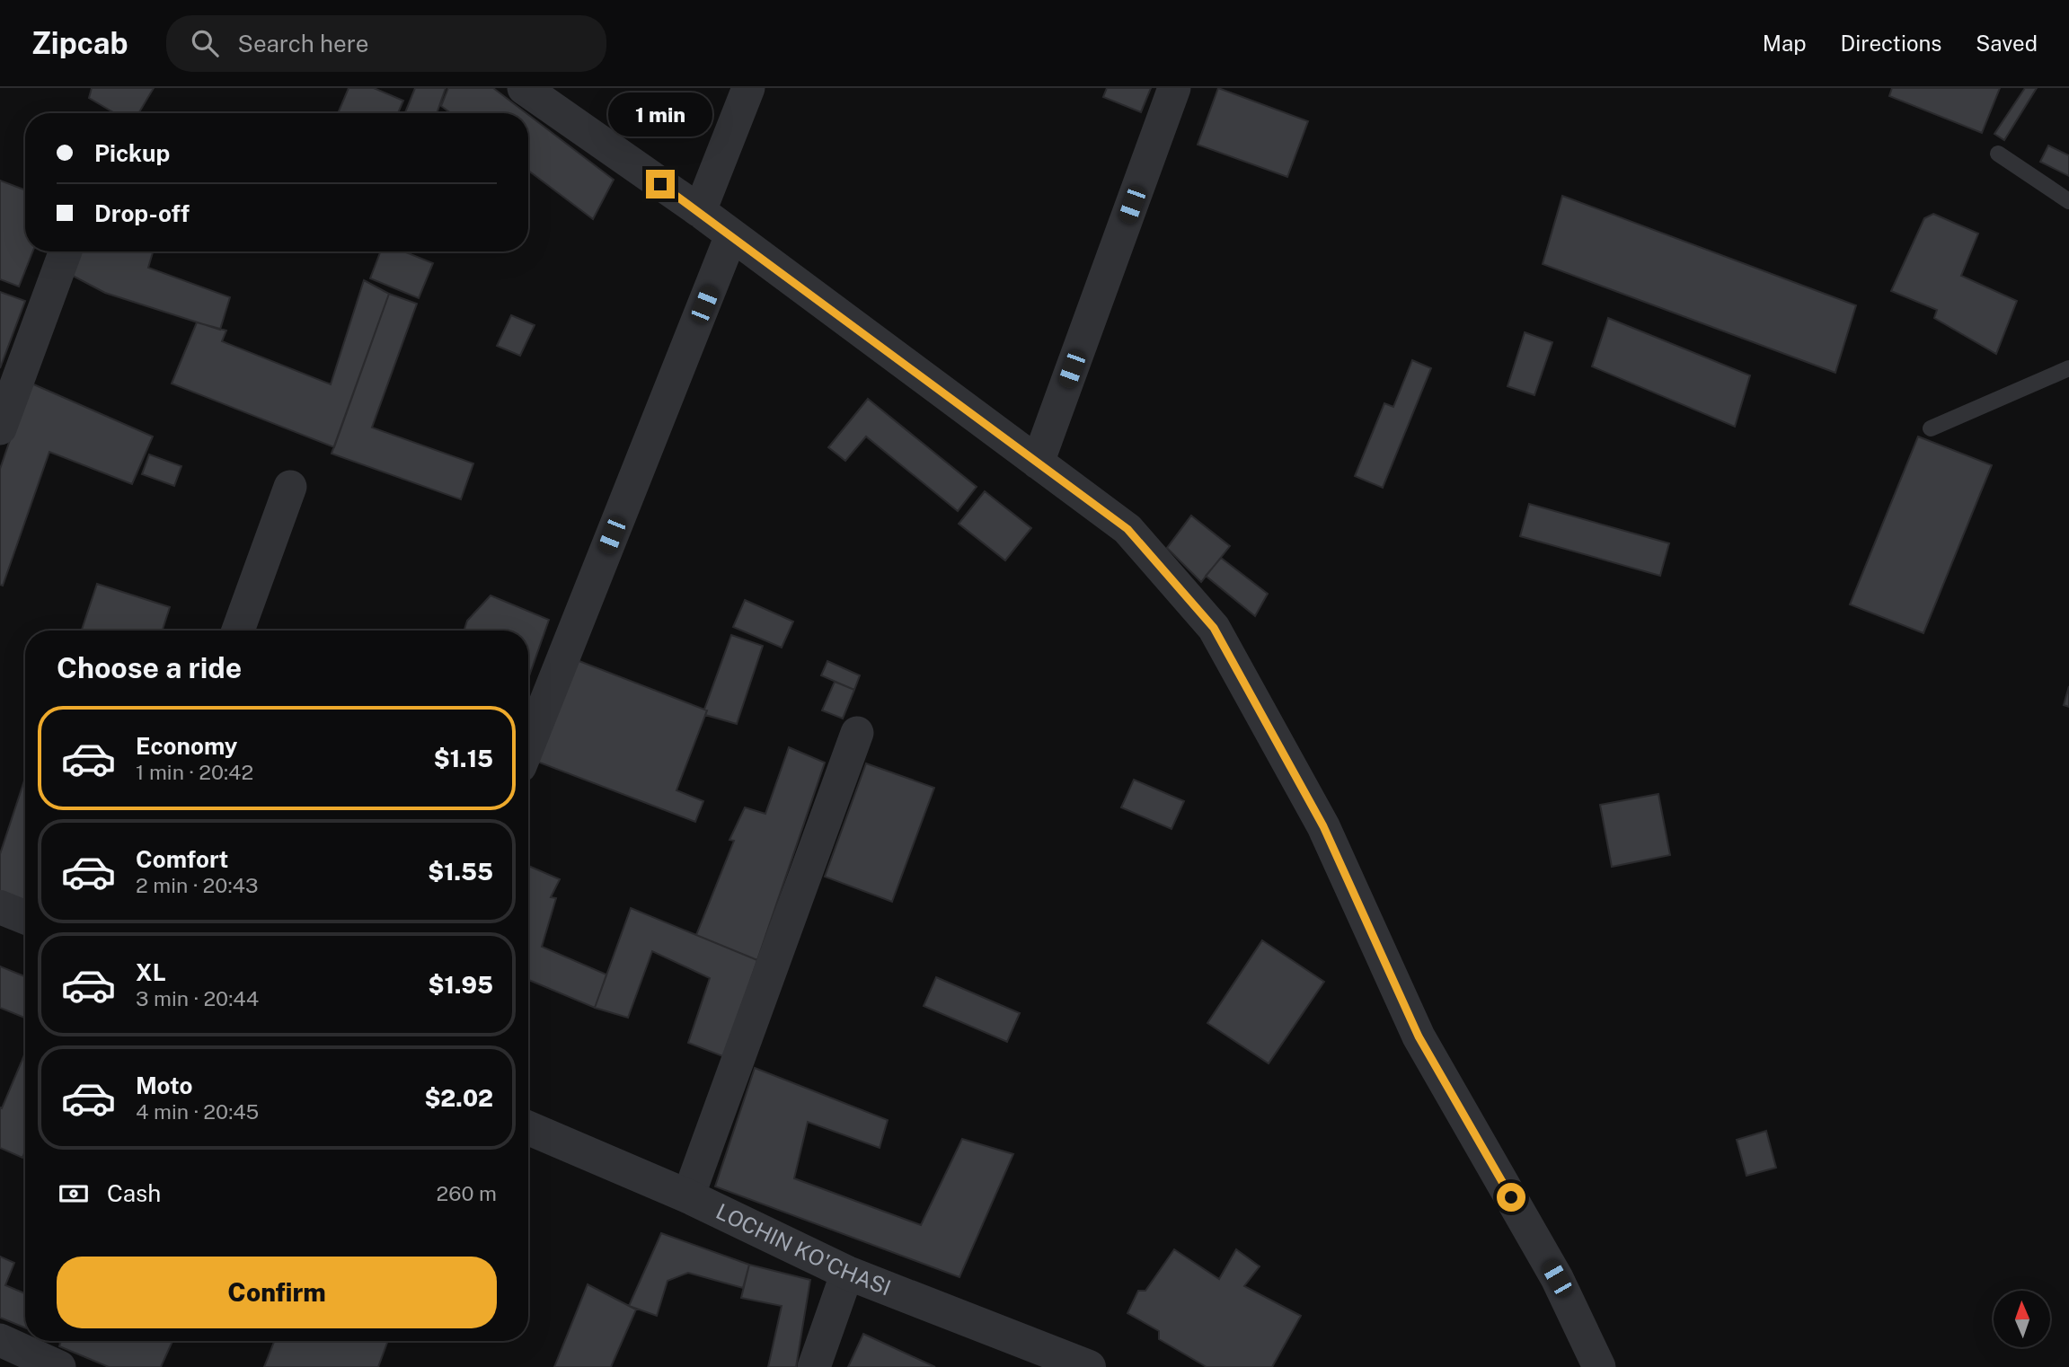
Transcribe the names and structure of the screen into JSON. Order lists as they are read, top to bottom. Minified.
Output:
{"streets":{"street":["LOCHIN KO'CHASI"]},"north":"top","page":{"header":"Zipcab","search":"Search here","nav":["Map","Directions","Saved"],"bubble":"1 min","banner":["Pickup","Drop-off"],"heading":"Choose a ride","list":[{"name":"Economy","note":"1 min · 20:42","value":"$1.15"},{"name":"Comfort","note":"2 min · 20:43","value":"$1.55"},{"name":"XL","note":"3 min · 20:44","value":"$1.95"},{"name":"Moto","note":"4 min · 20:45","value":"$2.02"}],"pay":["Cash","260 m"],"buttons":"Confirm"}}
